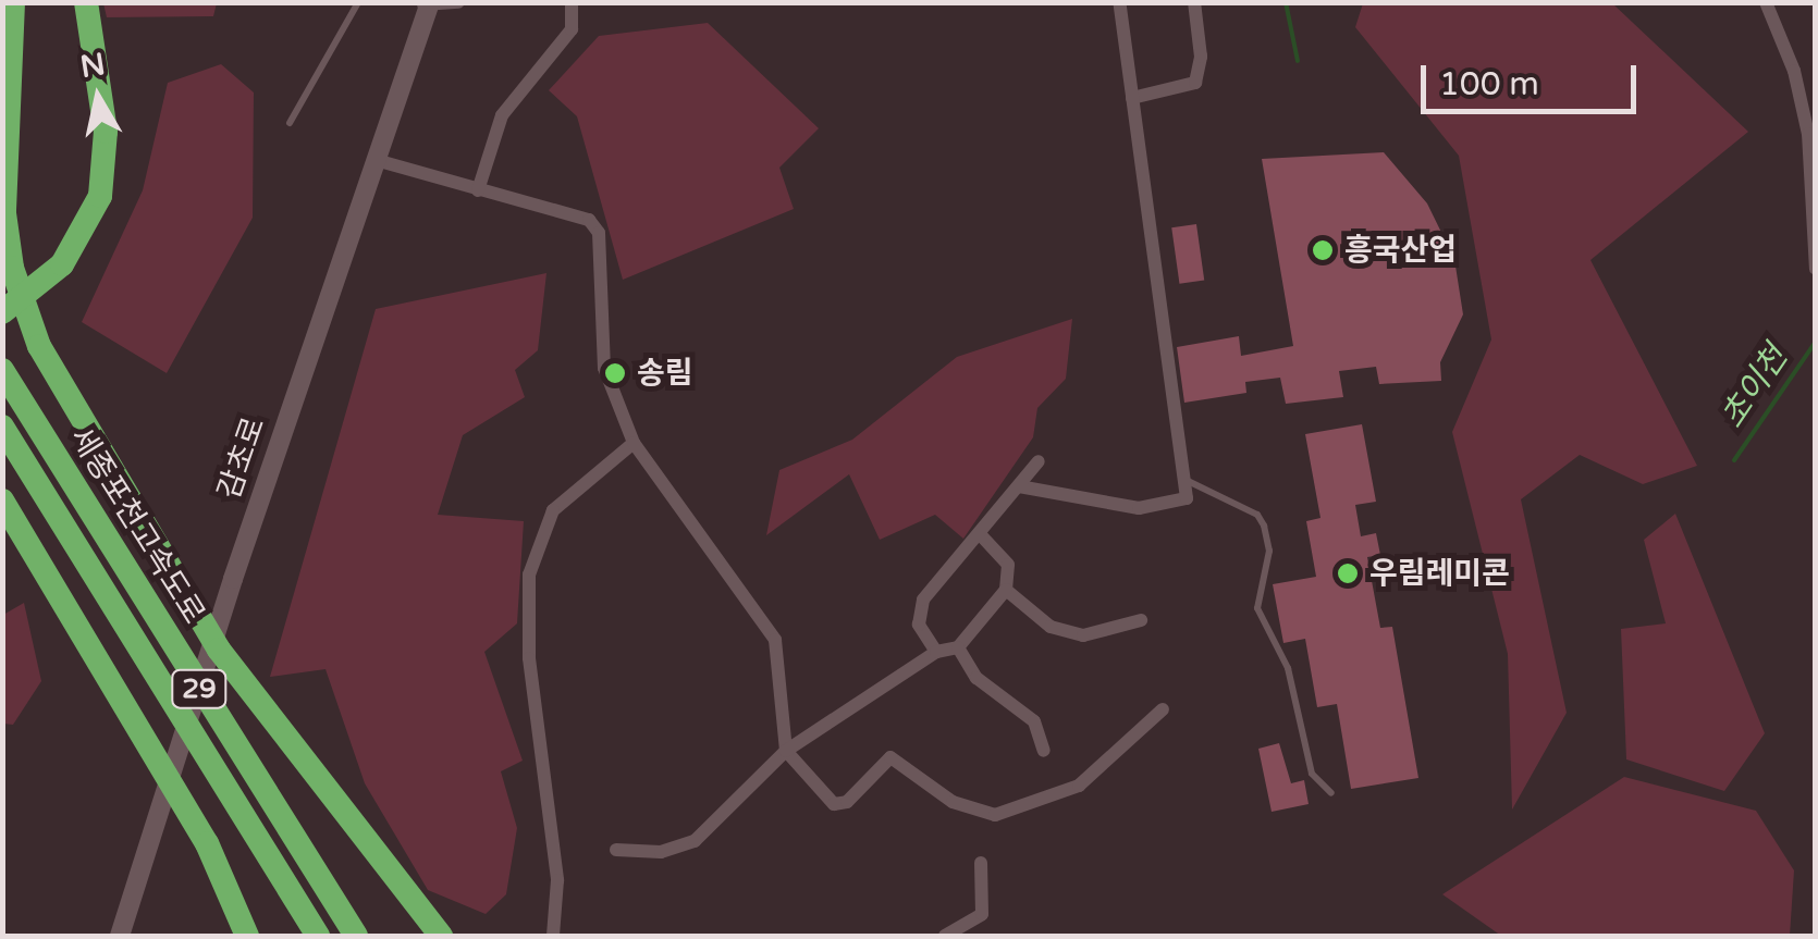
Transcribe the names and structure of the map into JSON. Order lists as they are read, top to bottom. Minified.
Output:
{"streets":{"highway":["세종포천고속도로","29"],"main road":["감초로"]},"water":["초이천"],"places":["흥국산업","송림","우림레미콘"],"scale_bar":"100 m","north":"top"}
